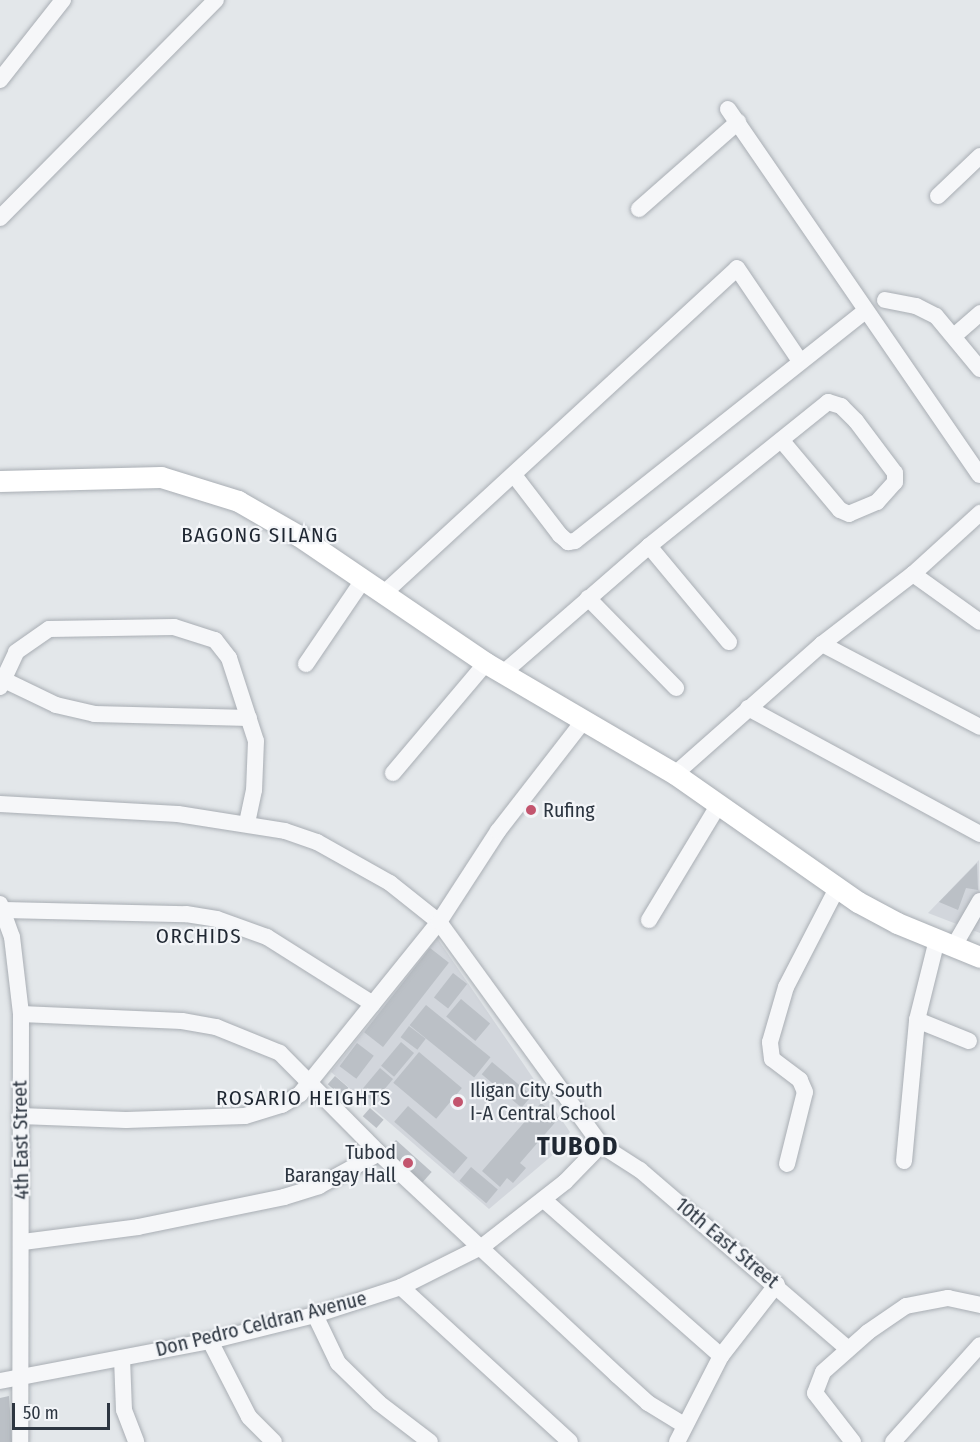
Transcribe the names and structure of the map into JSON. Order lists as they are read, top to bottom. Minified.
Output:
{"streets":{"street":["4th East Street","10th East Street","Don Pedro Celdran Avenue"]},"crossings":[["4th East Street","Don Pedro Celdran Avenue"],["10th East Street","Don Pedro Celdran Avenue"]],"districts":["BAGONG SILANG","ORCHIDS","ROSARIO HEIGHTS","TUBOD"],"places":["Rufing","Iligan City South I-A Central School","Tubod Barangay Hall"],"scale_bar":"50 m"}
